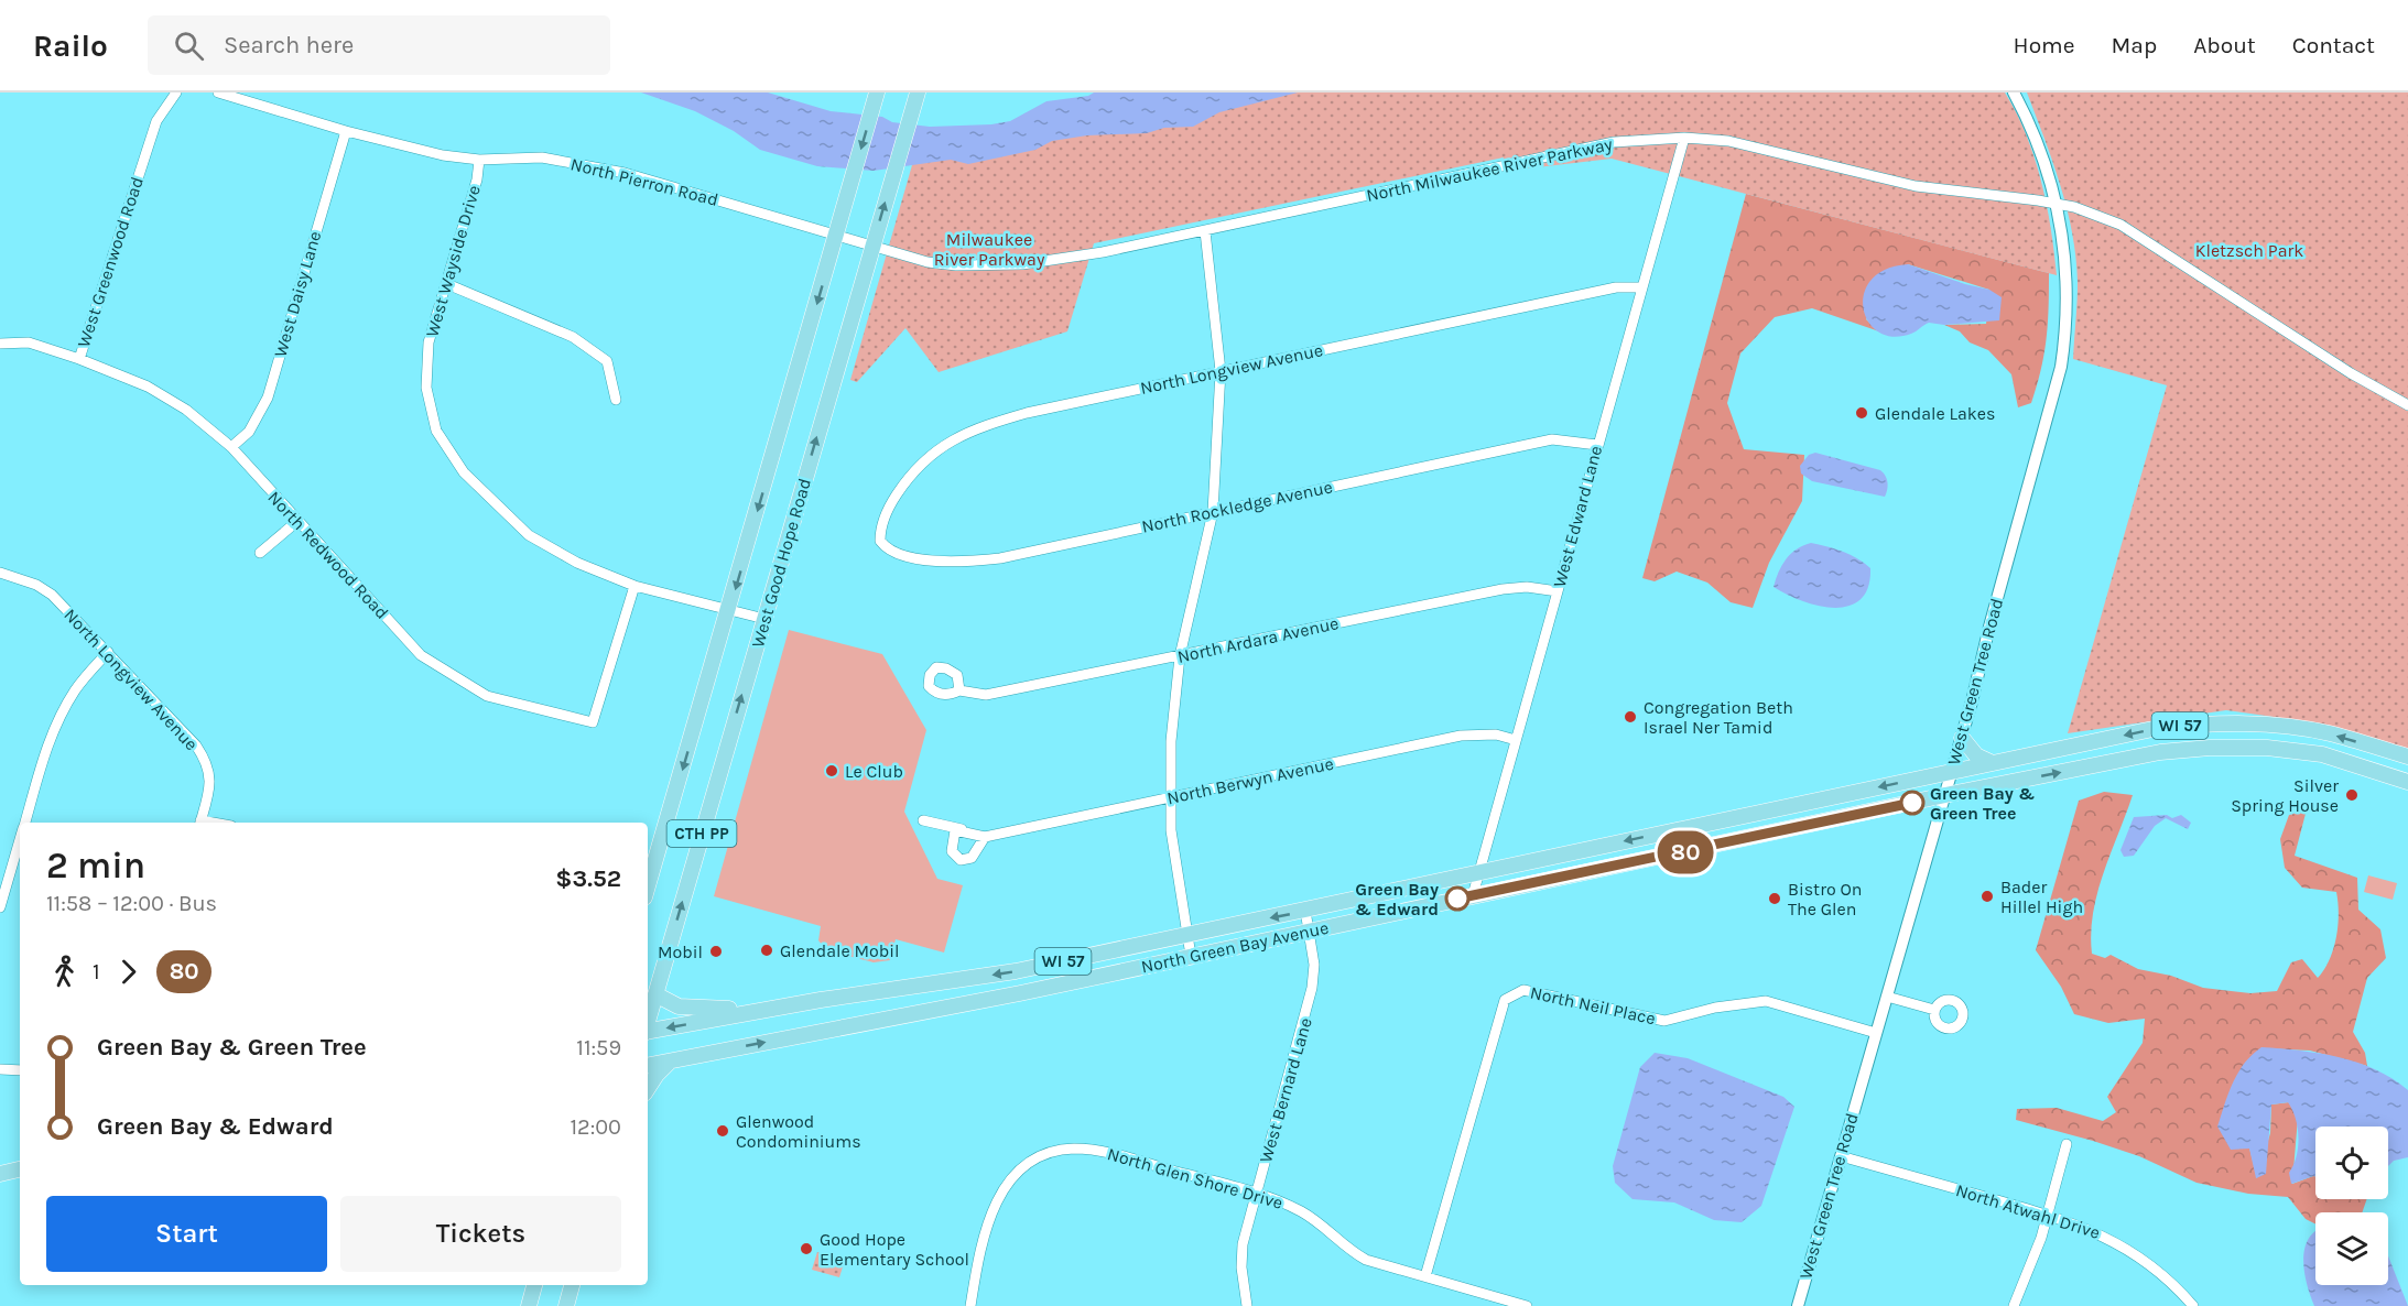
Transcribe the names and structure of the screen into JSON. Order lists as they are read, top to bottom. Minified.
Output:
{"streets":{"main road":["West Good Hope Road","WI 57","CTH PP","North Green Bay Avenue"],"street":["North Milwaukee River Parkway","North Pierron Road","West Wayside Drive","West Greenwood Road","West Daisy Lane","North Longview Avenue","North Rockledge Avenue","West Edward Lane","North Redwood Road","North Ardara Avenue","West Green Tree Road","North Berwyn Avenue","North Neil Place","West Bernard Lane","North Glen Shore Drive","North Atwahl Drive"]},"crossings":[["North Milwaukee River Parkway","North Pierron Road"],["North Milwaukee River Parkway","West Edward Lane"],["North Milwaukee River Parkway","West Good Hope Road"],["North Milwaukee River Parkway","West Green Tree Road"],["North Pierron Road","West Wayside Drive"],["North Pierron Road","West Daisy Lane"],["North Pierron Road","West Good Hope Road"],["West Wayside Drive","North Redwood Road"],["West Wayside Drive","West Good Hope Road"],["West Greenwood Road","North Redwood Road"],["West Daisy Lane","North Redwood Road"],["North Longview Avenue","North Rockledge Avenue"],["North Longview Avenue","West Edward Lane"],["North Rockledge Avenue","West Edward Lane"],["West Edward Lane","North Ardara Avenue"],["West Edward Lane","North Berwyn Avenue"],["West Edward Lane","North Green Bay Avenue"],["West Green Tree Road","North Green Bay Avenue"],["West Green Tree Road","North Neil Place"],["West Green Tree Road","North Atwahl Drive"],["North Green Bay Avenue","West Bernard Lane"],["North Neil Place","North Glen Shore Drive"],["West Bernard Lane","North Glen Shore Drive"]],"parks":["Milwaukee River Parkway","Kletzsch Park"],"places":["Glendale Lakes","Congregation Beth Israel Ner Tamid","Le Club","Silver Spring House","Green Bay & Green Tree","Bader Hillel High","Green Bay & Edward","Bistro On The Glen","Glendale Mobil","Mobil","Glenwood Condominiums","Good Hope Elementary School"],"lines":["bus line 80"],"page":{"header":"Railo","search":"Search here","nav":["Home","Map","About","Contact"],"on_map":"80","heading":["2 min","11:58 – 12:00 · Bus","$3.52"],"legs":["1","80"],"list":[{"name":"Green Bay & Green Tree","value":"11:59"},{"name":"Green Bay & Edward","value":"12:00"}],"buttons":["Start","Tickets"]}}
